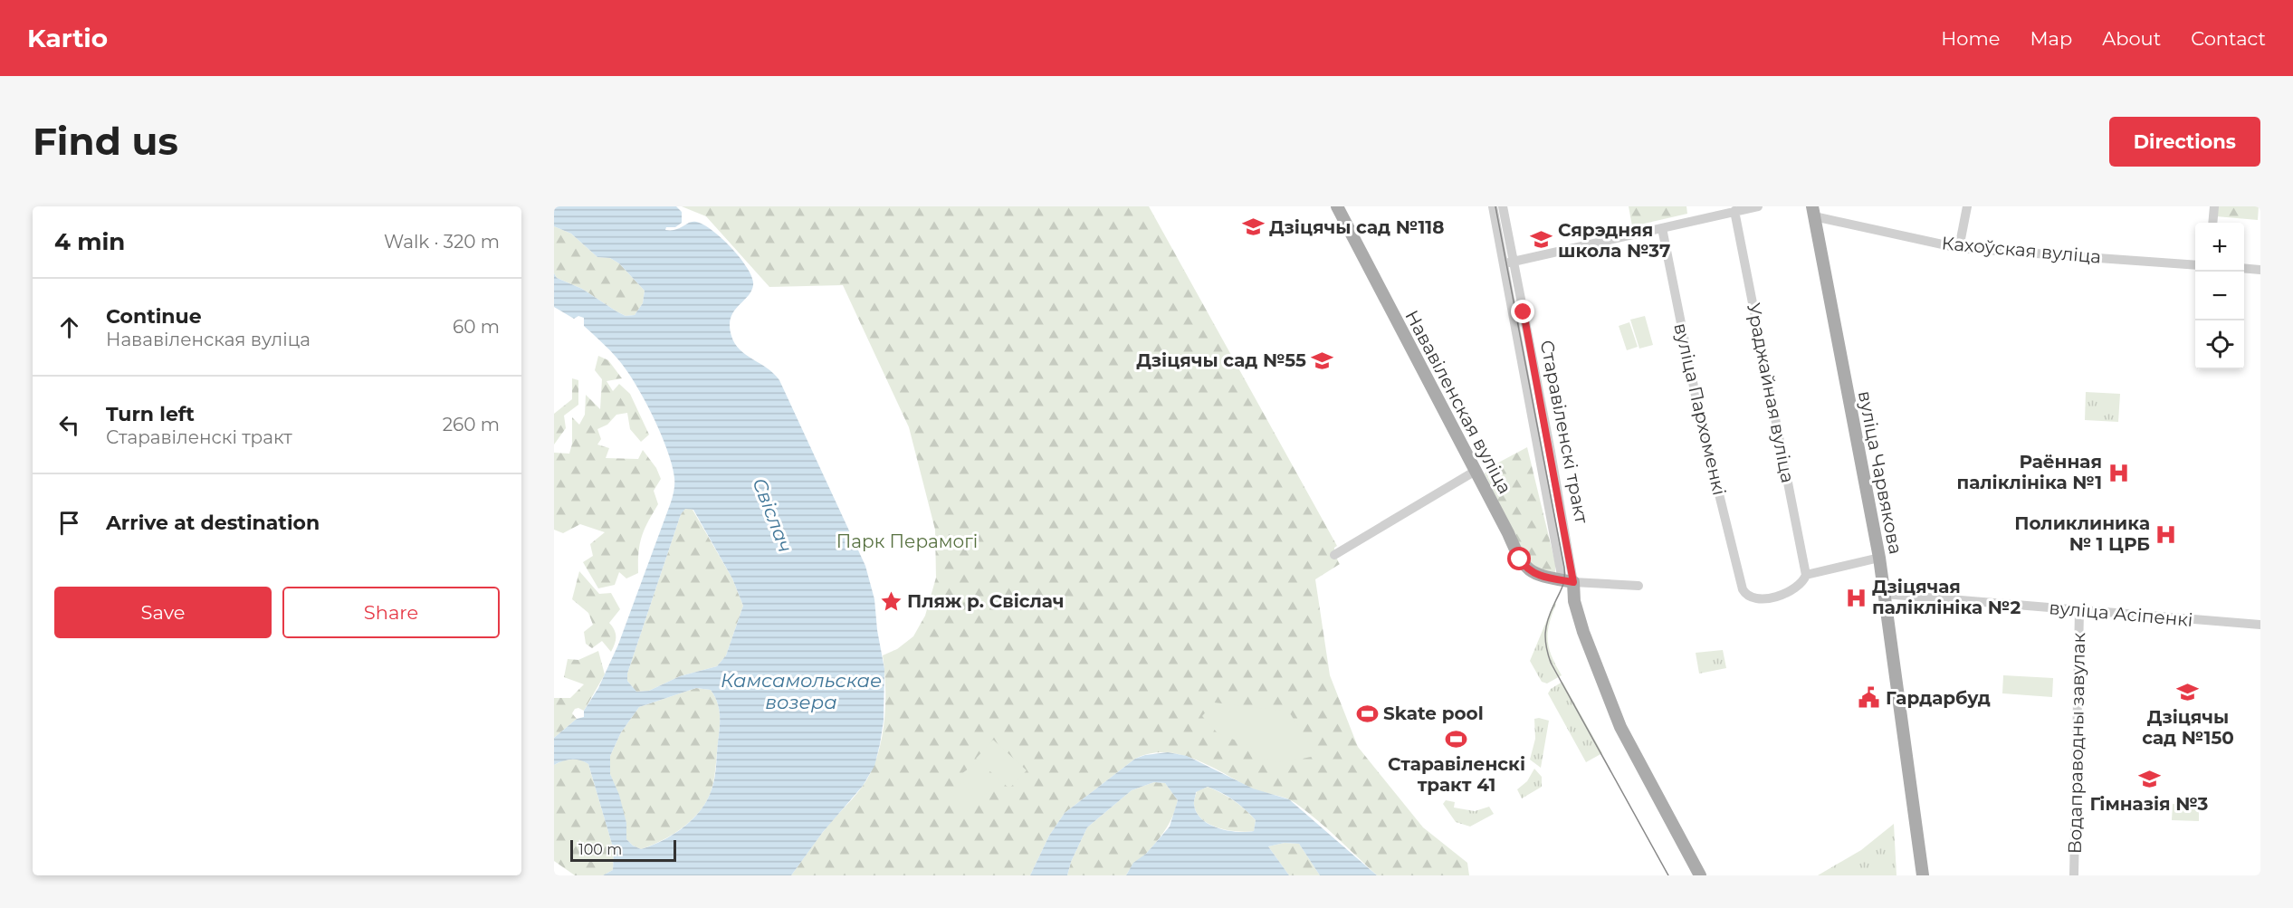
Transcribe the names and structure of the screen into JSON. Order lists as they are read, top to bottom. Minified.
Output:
{"streets":{"main road":["Нававіленская вуліца","Старавіленскі тракт","вуліца Чарвякова"],"street":["Кахоўская вуліца","Ураджайная вуліца","вуліца Пархоменкі","вуліца Асіпенкі","Водаправодны завулак"]},"crossings":[["Кахоўская вуліца","вуліца Чарвякова"],["Ураджайная вуліца","вуліца Пархоменкі"],["Нававіленская вуліца","Старавіленскі тракт"],["вуліца Чарвякова","вуліца Асіпенкі"],["вуліца Асіпенкі","Водаправодны завулак"]],"water":["Свіслач","Камсамольскае возера"],"parks":["Парк Перамогі"],"places":{"school or university":["Дзіцячы сад №118","Сярэдняя школа №37","Дзіцячы сад №55","Дзіцячы сад №150","Гімназія №3"],"hospital":["Раённая паліклініка №1","Поликлиника № 1 ЦРБ","Дзіцячая паліклініка №2"],"place":["Пляж р. Свіслач"],"public building":["Гардарбуд"],"sports":["Skate pool","Старавіленскі тракт 41"]},"scale_bar":"100 m","page":{"header":"Kartio","nav":["Home","Map","About","Contact"],"buttons":["Directions",["Save","Share"]],"title":"Find us","heading":["4 min","Walk · 320 m"],"map_buttons":["+","−"],"list":[["Continue","Нававіленская вуліца","60 m"],["Turn left","Старавіленскі тракт","260 m"],"Arrive at destination"],"scale":"100 m"}}
